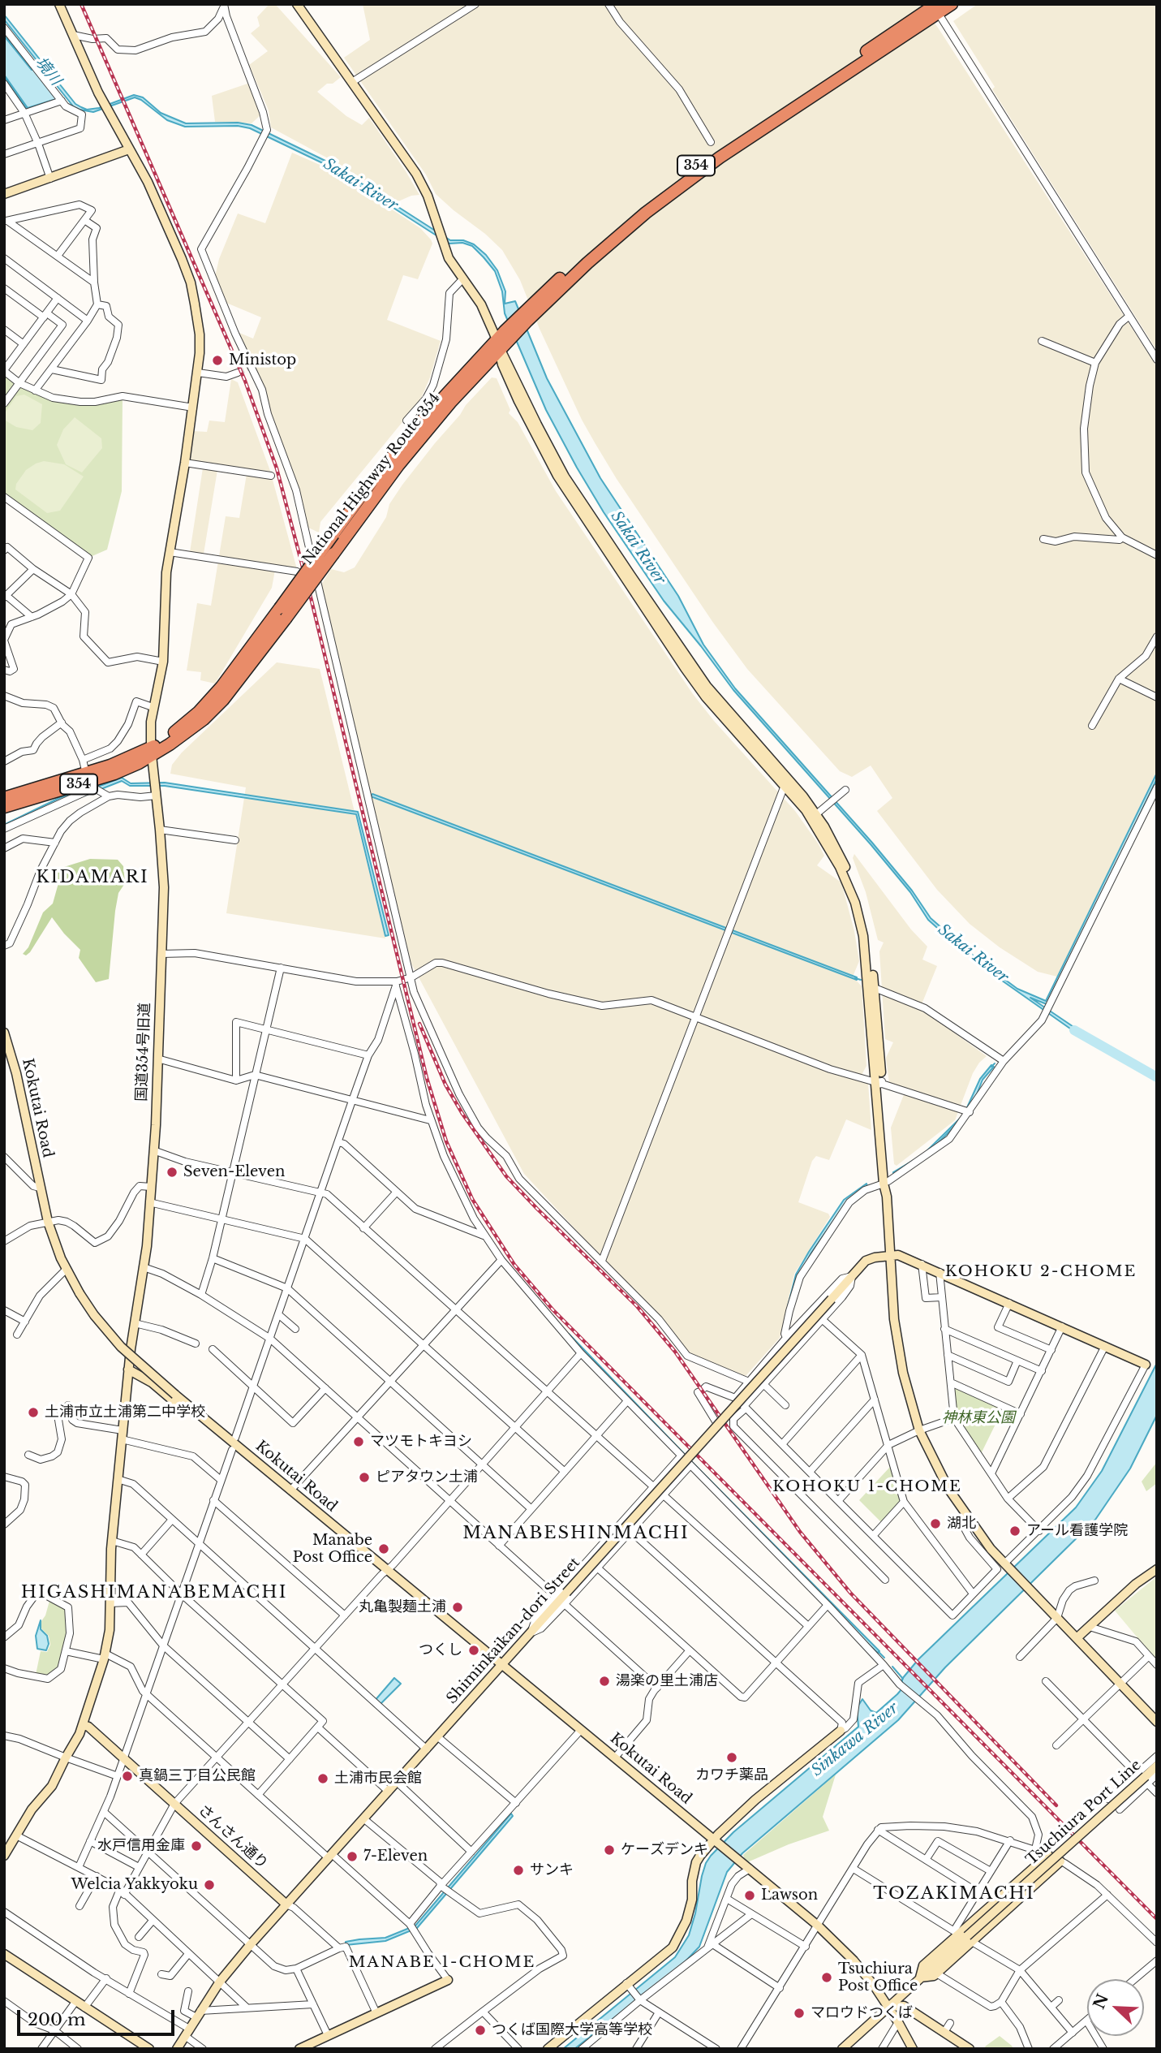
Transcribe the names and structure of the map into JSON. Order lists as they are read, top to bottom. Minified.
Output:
{"streets":{"highway":["354","National Highway Route 354"],"street":["国道354号旧道","Kokutai Road","Shiminkaikan-dori Street","Tsuchiura Port Line","さんさん通り"]},"crossings":[["National Highway Route 354","国道354号旧道"],["国道354号旧道","さんさん通り"],["Kokutai Road","Shiminkaikan-dori Street"],["Kokutai Road","Tsuchiura Port Line"],["Shiminkaikan-dori Street","さんさん通り"]],"districts":["KIDAMARI","KOHOKU 2-CHOME","KOHOKU 1-CHOME","MANABESHINMACHI","HIGASHIMANABEMACHI","TOZAKIMACHI","MANABE 1-CHOME"],"water":["境川","Sakai River","Sinkawa River"],"parks":["神林東公園"],"places":["Ministop","Seven-Eleven","土浦市立土浦第二中学校","マツモトキヨシ","ピアタウン土浦","湖北","アール看護学院","Manabe Post Office","丸亀製麺土浦","つくし","湯楽の里土浦店","カワチ薬品","真鍋三丁目公民館","土浦市民会館","水戸信用金庫","ケーズデンキ","7-Eleven","サンキ","Welcia Yakkyoku","Lawson","Tsuchiura Post Office","マロウドつくば","つくば国際大学高等学校"],"scale_bar":"200 m","north":"top left"}
